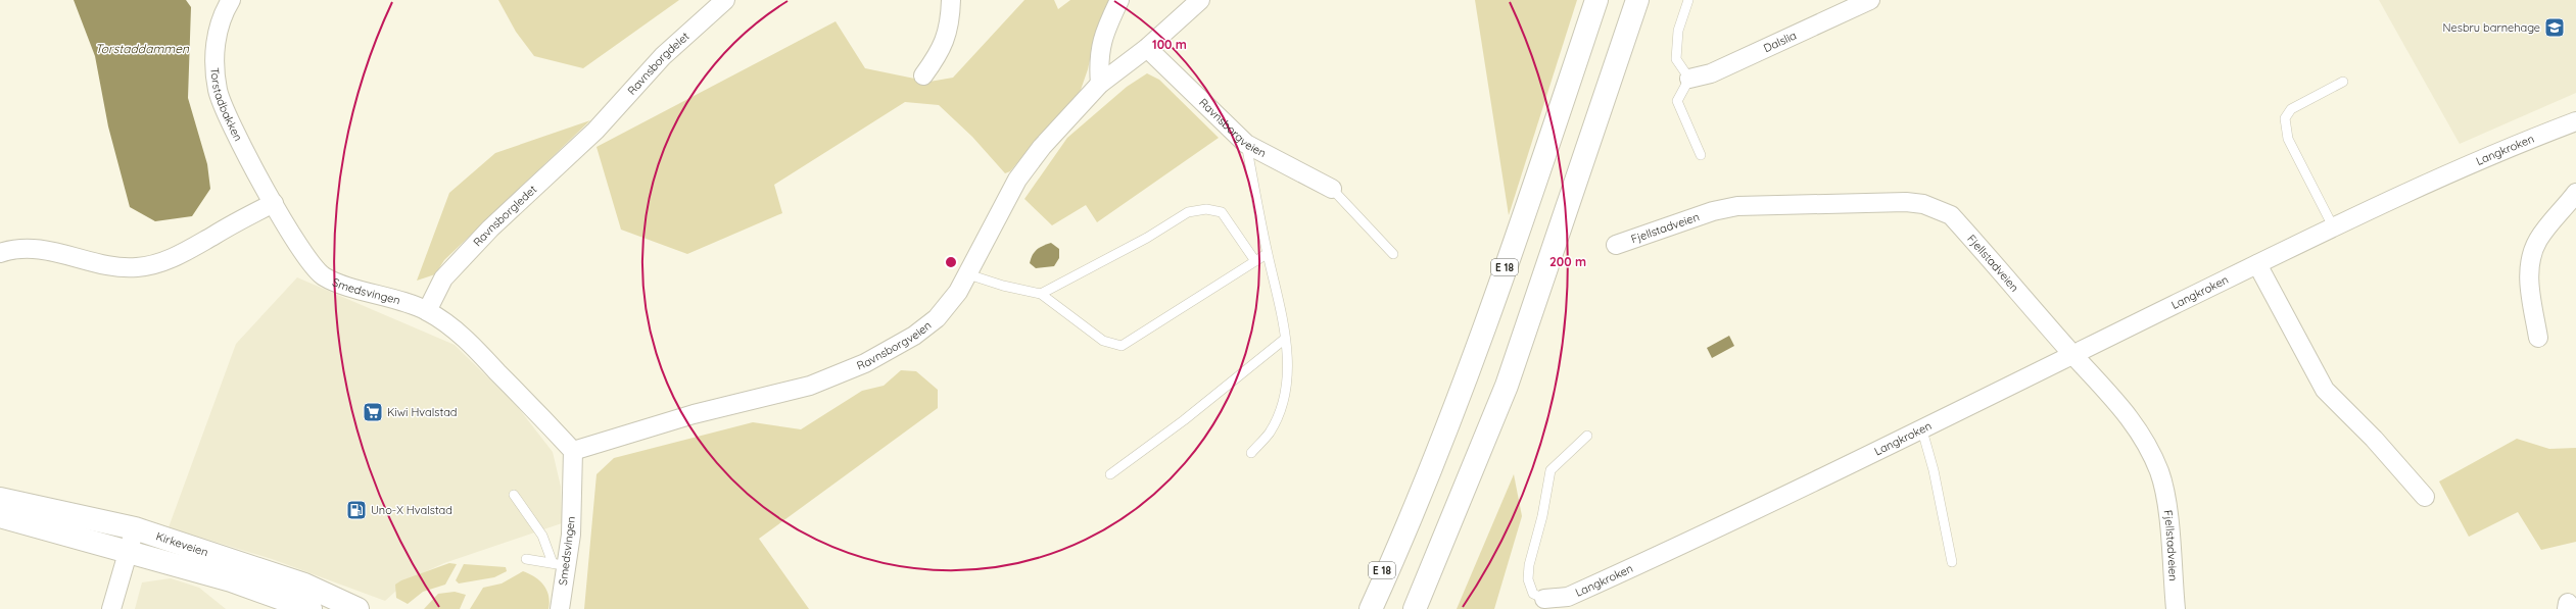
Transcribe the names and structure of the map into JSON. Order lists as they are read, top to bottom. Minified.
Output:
{"streets":{"main road":["E 18","Kirkeveien"],"street":["Dalslia","Ravnsborgdelet","Torstadbakken","Ravnsborgveien","Langkroken","Ravnsborgledet","Fjellstadveien","Smedsvingen"]},"crossings":[["Ravnsborgdelet","Ravnsborgledet"],["Torstadbakken","Smedsvingen"],["Ravnsborgveien","Smedsvingen"],["Langkroken","Fjellstadveien"],["Ravnsborgledet","Smedsvingen"]],"water":["Torstaddammen"],"places":{"school or university":["Nesbru barnehage"],"supermarket":["Kiwi Hvalstad"],"fuel station":["Uno-X Hvalstad"]},"rings":["100 m","200 m"]}
